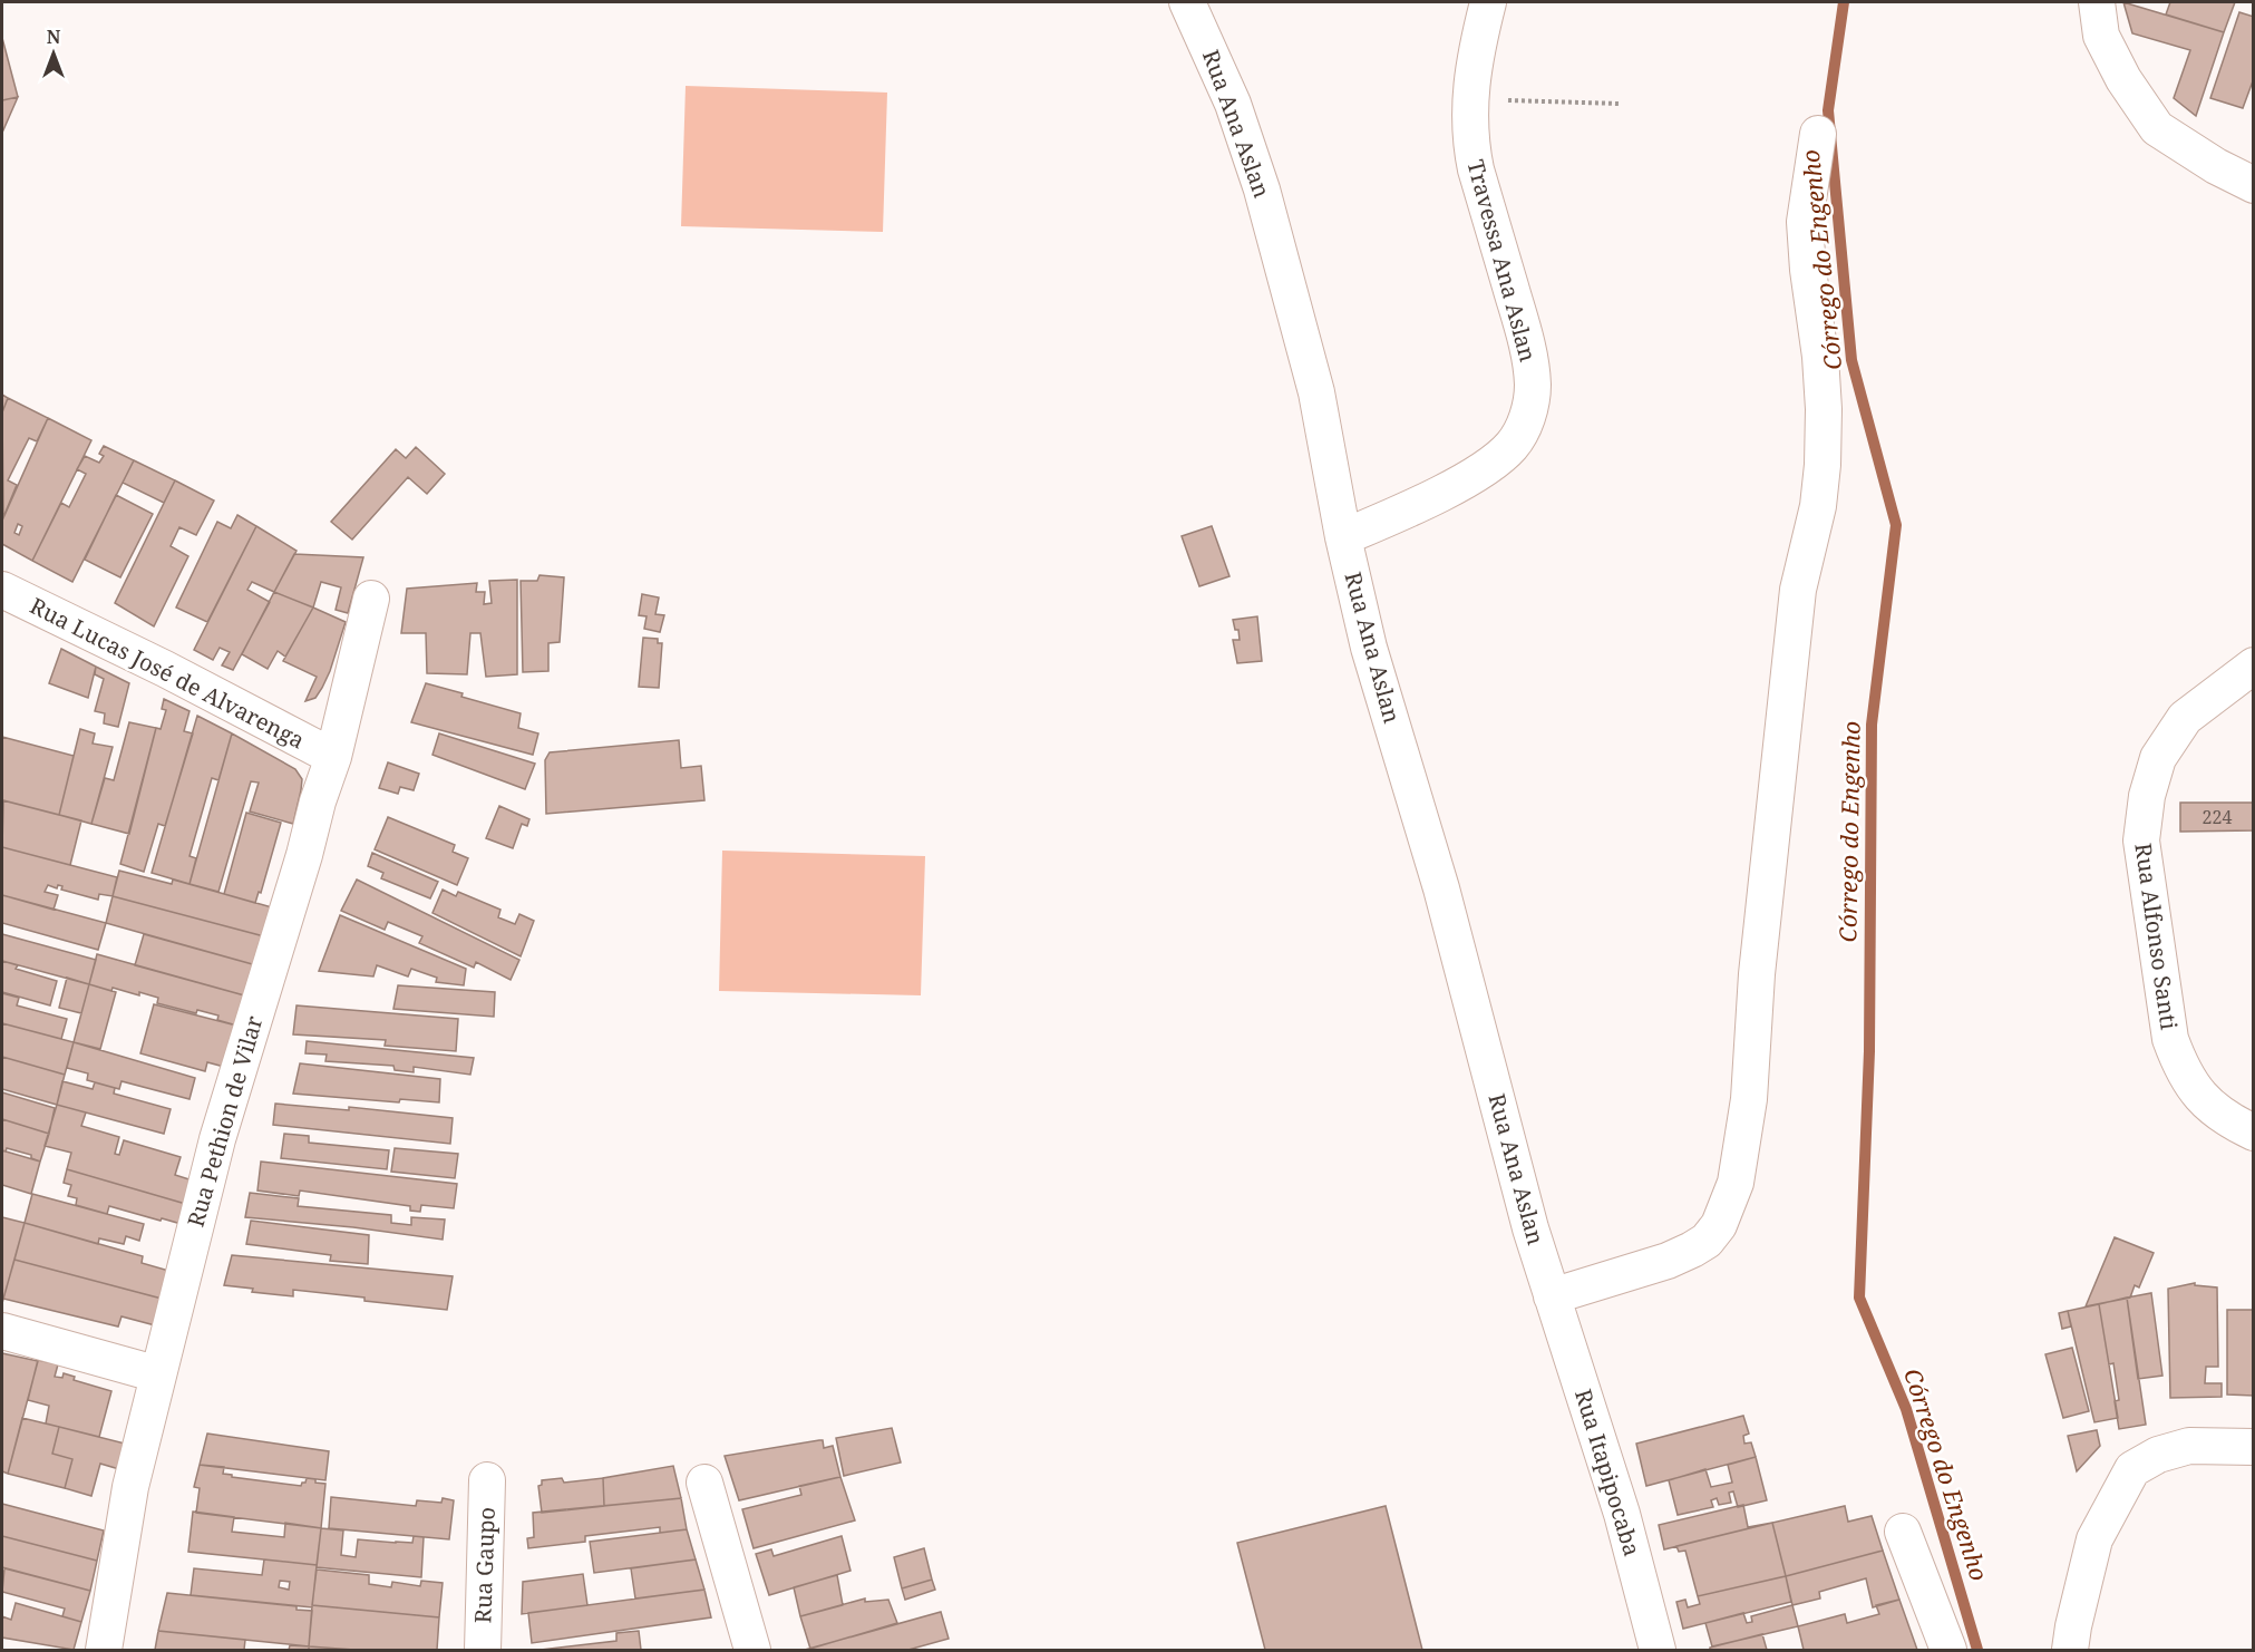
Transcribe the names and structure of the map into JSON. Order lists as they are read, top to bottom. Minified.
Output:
{"streets":{"street":["Rua Ana Aslan","Travessa Ana Aslan","Rua Lucas José de Alvarenga","Rua Alfonso Santi","Rua Pethion de Vilar","Rua Itapipocaba","Rua Gaupo"]},"crossings":[["Rua Ana Aslan","Travessa Ana Aslan"],["Rua Ana Aslan","Rua Itapipocaba"],["Rua Lucas José de Alvarenga","Rua Pethion de Vilar"]],"water":["Córrego do Engenho"],"house_numbers":["224"],"north":"top"}
